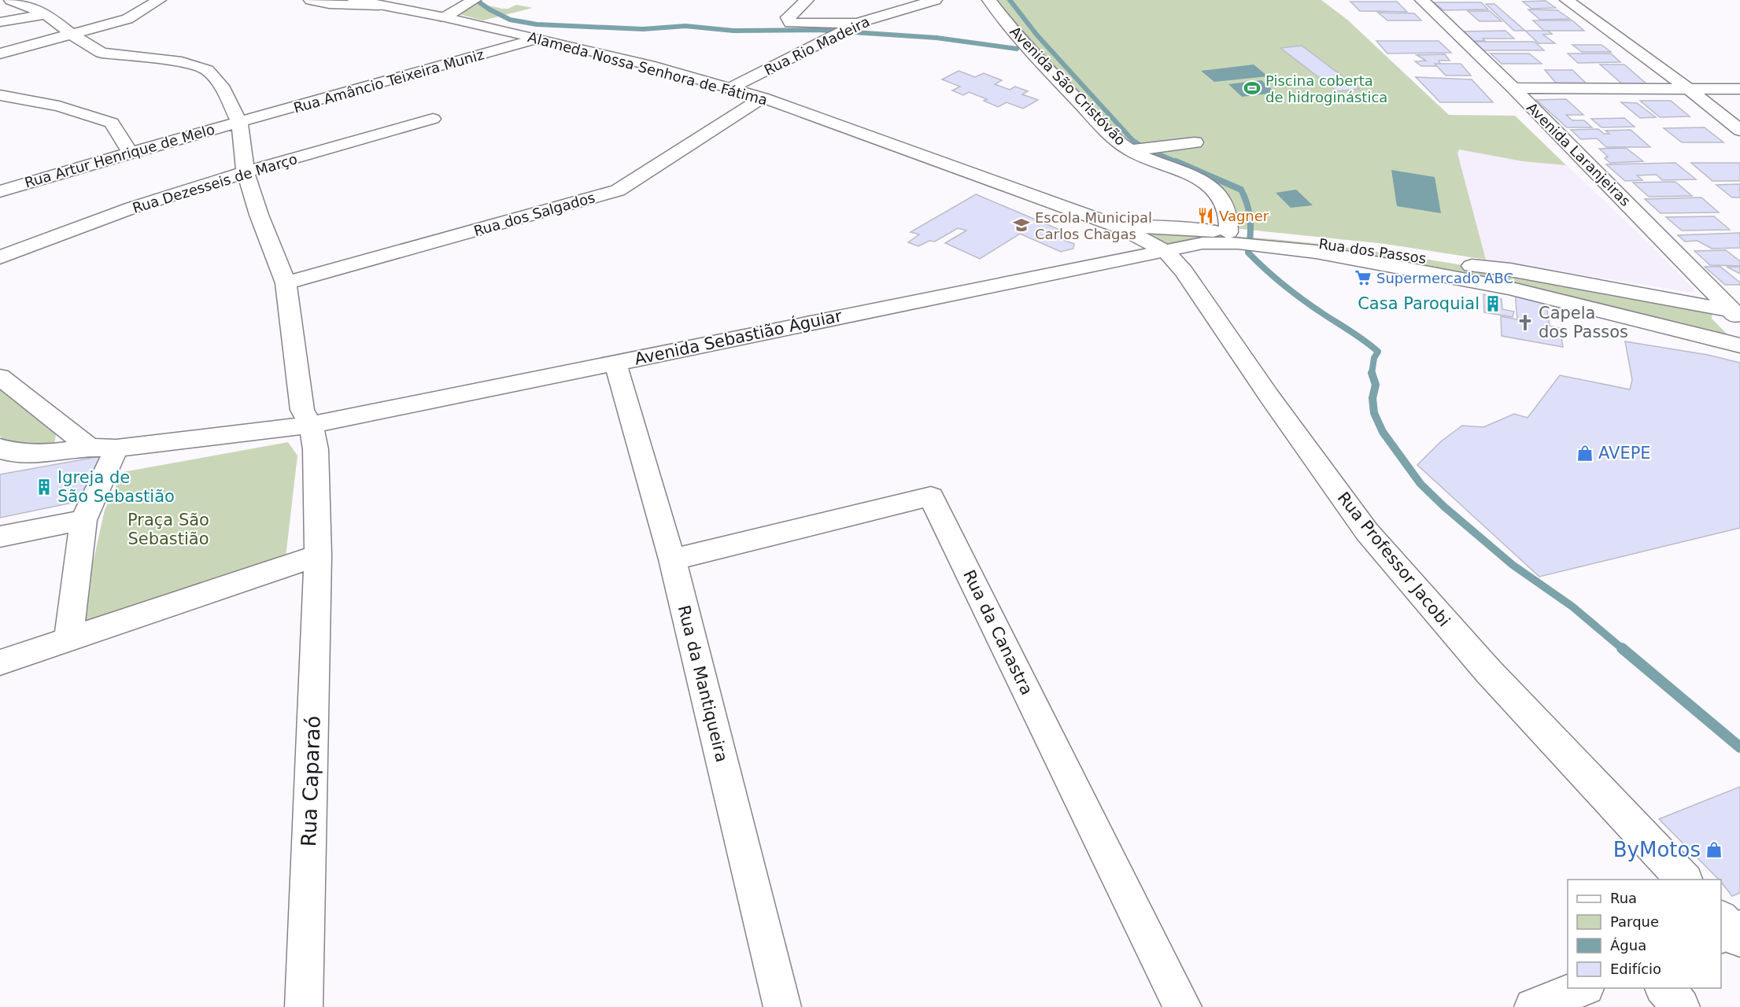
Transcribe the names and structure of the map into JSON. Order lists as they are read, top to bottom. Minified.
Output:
{"streets":{"street":["Rua Rio Madeira","Alameda Nossa Senhora de Fátima","Rua Amâncio Teixeira Muniz","Avenida São Cristóvão","Avenida Laranjeiras","Rua Artur Henrique de Melo","Rua Dezesseis de Março","Rua dos Salgados","Rua dos Passos","Avenida Sebastião Águiar","Rua Professor Jacobi","Rua da Canastra","Rua da Mantiqueira","Rua Caparaó"]},"crossings":[["Rua Rio Madeira","Alameda Nossa Senhora de Fátima"],["Alameda Nossa Senhora de Fátima","Rua Amâncio Teixeira Muniz"],["Alameda Nossa Senhora de Fátima","Rua dos Salgados"],["Alameda Nossa Senhora de Fátima","Rua dos Passos"],["Alameda Nossa Senhora de Fátima","Rua Professor Jacobi"],["Rua Amâncio Teixeira Muniz","Rua Artur Henrique de Melo"],["Avenida São Cristóvão","Rua dos Passos"],["Avenida Laranjeiras","Rua dos Passos"],["Rua dos Passos","Avenida Sebastião Águiar"],["Rua dos Passos","Rua Professor Jacobi"],["Avenida Sebastião Águiar","Rua Professor Jacobi"],["Avenida Sebastião Águiar","Rua da Mantiqueira"],["Rua da Canastra","Rua da Mantiqueira"]],"parks":["Praça São Sebastião"],"places":{"sports":["Piscina coberta de hidroginástica"],"restaurant":["Vagner"],"school or university":["Escola Municipal Carlos Chagas"],"supermarket":["Supermercado ABC"],"building":["Casa Paroquial","Igreja de São Sebastião"],"church":["Capela dos Passos"],"shop":["AVEPE","ByMotos"]},"legend":["Rua","Parque","Água","Edifício"]}
